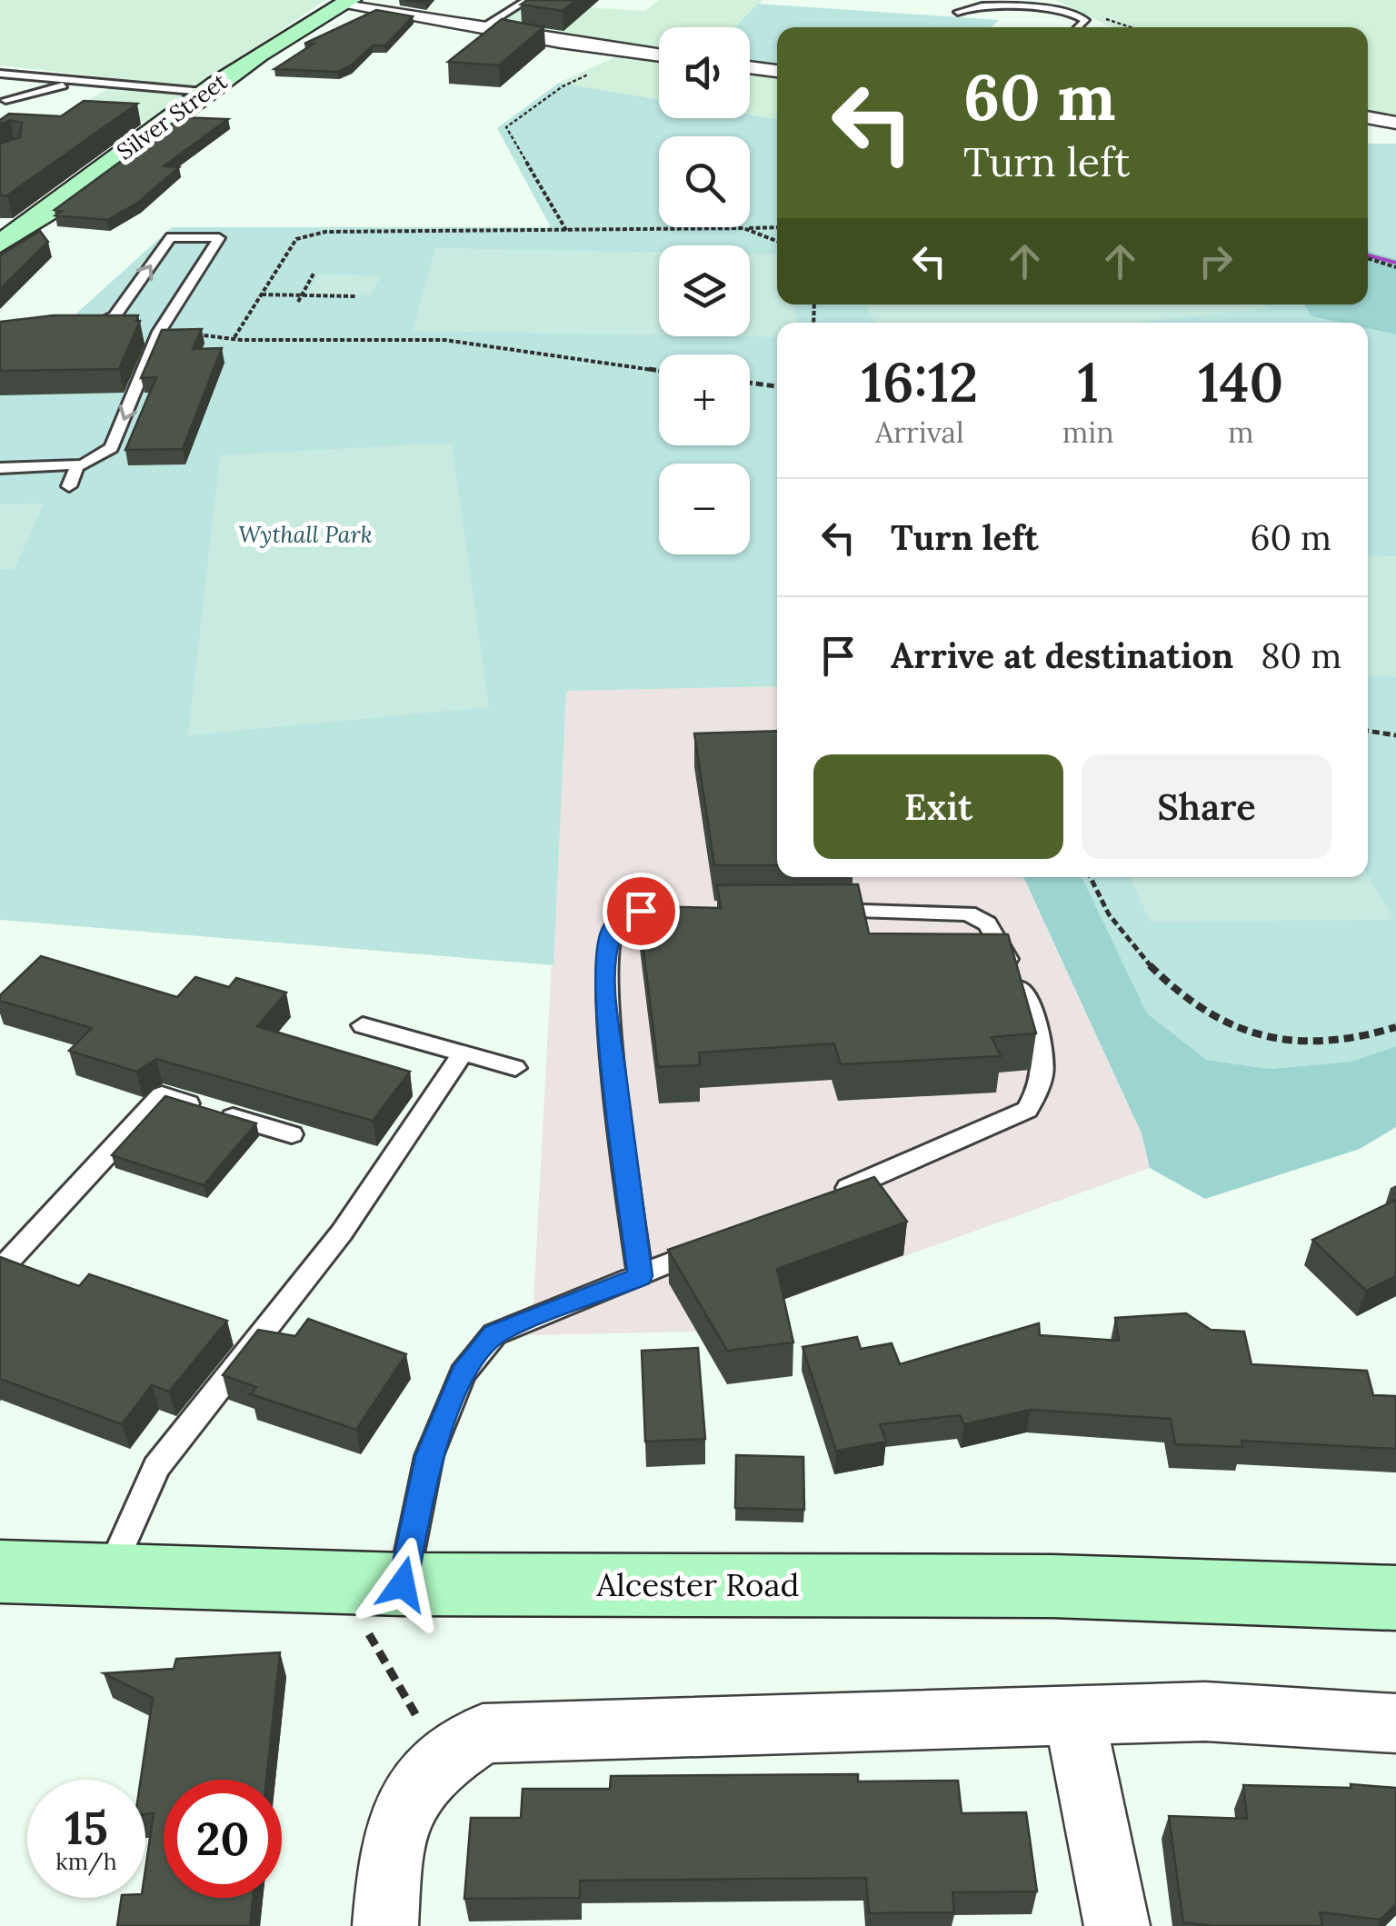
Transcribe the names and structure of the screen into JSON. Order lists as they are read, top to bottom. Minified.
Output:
{"streets":{"street":["Silver Street","Alcester Road"]},"parks":["Wythall Park"],"page":{"map_buttons":["+","−"],"turn":["60 m","Turn left"],"eta":["16:12","Arrival","1","min","140","m"],"list":[{"name":"Turn left","value":"60 m"},{"name":"Arrive at destination","value":"80 m"}],"buttons":["Exit","Share"],"speed":"15 km/h","limit":"20"}}
